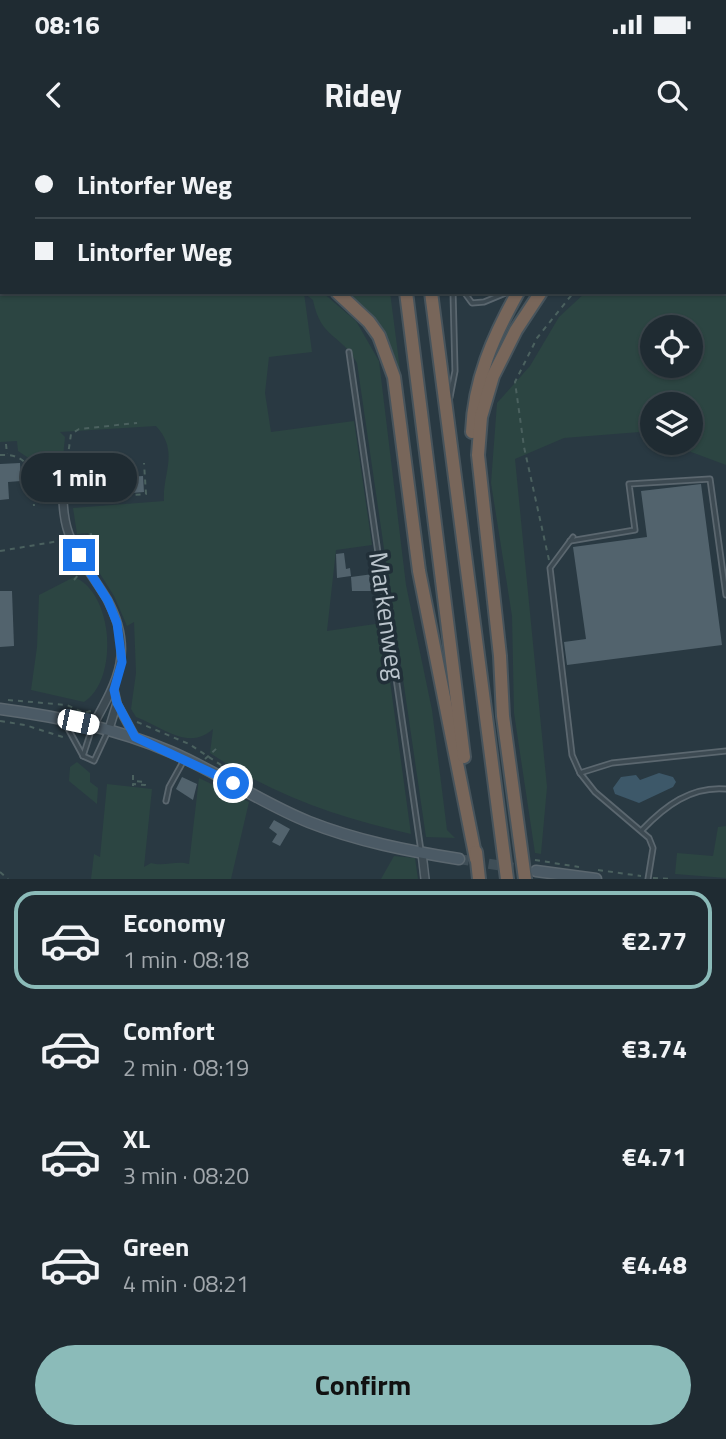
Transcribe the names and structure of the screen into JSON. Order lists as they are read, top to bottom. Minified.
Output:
{"streets":{"street":["Markenweg"]},"page":{"status":"08:16","header":"Ridey","banner":["Lintorfer Weg","Lintorfer Weg"],"bubble":"1 min","list":[{"name":"Economy","note":"1 min · 08:18","value":"€2.77"},{"name":"Comfort","note":"2 min · 08:19","value":"€3.74"},{"name":"XL","note":"3 min · 08:20","value":"€4.71"},{"name":"Green","note":"4 min · 08:21","value":"€4.48"}],"buttons":"Confirm"}}
